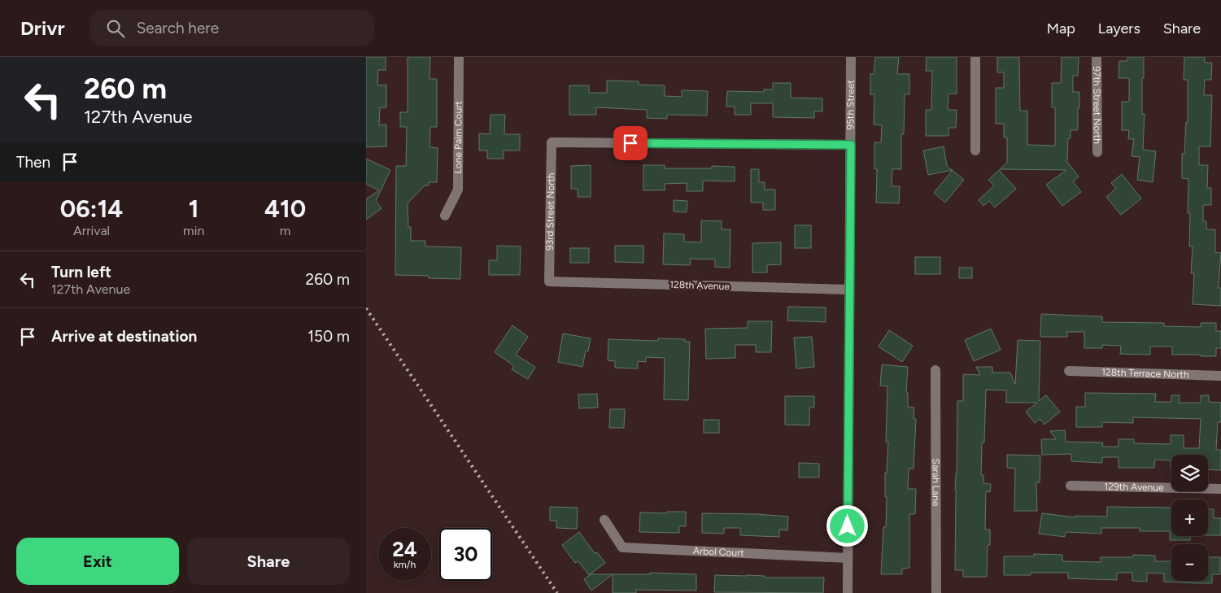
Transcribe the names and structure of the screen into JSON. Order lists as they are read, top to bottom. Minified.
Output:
{"streets":{"street":["97th Street North","95th Street","Lone Palm Court","93rd Street North","128th Avenue","128th Terrace North","Sarah Lane","129th Avenue","Arbol Court"]},"crossings":[["95th Street","93rd Street North"],["95th Street","128th Avenue"],["95th Street","Arbol Court"],["93rd Street North","128th Avenue"]],"page":{"header":"Drivr","search":"Search here","nav":["Map","Layers","Share"],"turn":["260 m","127th Avenue"],"then":"Then","eta":["06:14","Arrival","1","min","410","m"],"list":[{"name":"Turn left","note":"127th Avenue","value":"260 m"},{"name":"Arrive at destination","value":"150 m"}],"map_buttons":["+","−"],"speed":"24 km/h","limit":"30","buttons":["Exit","Share"]}}
